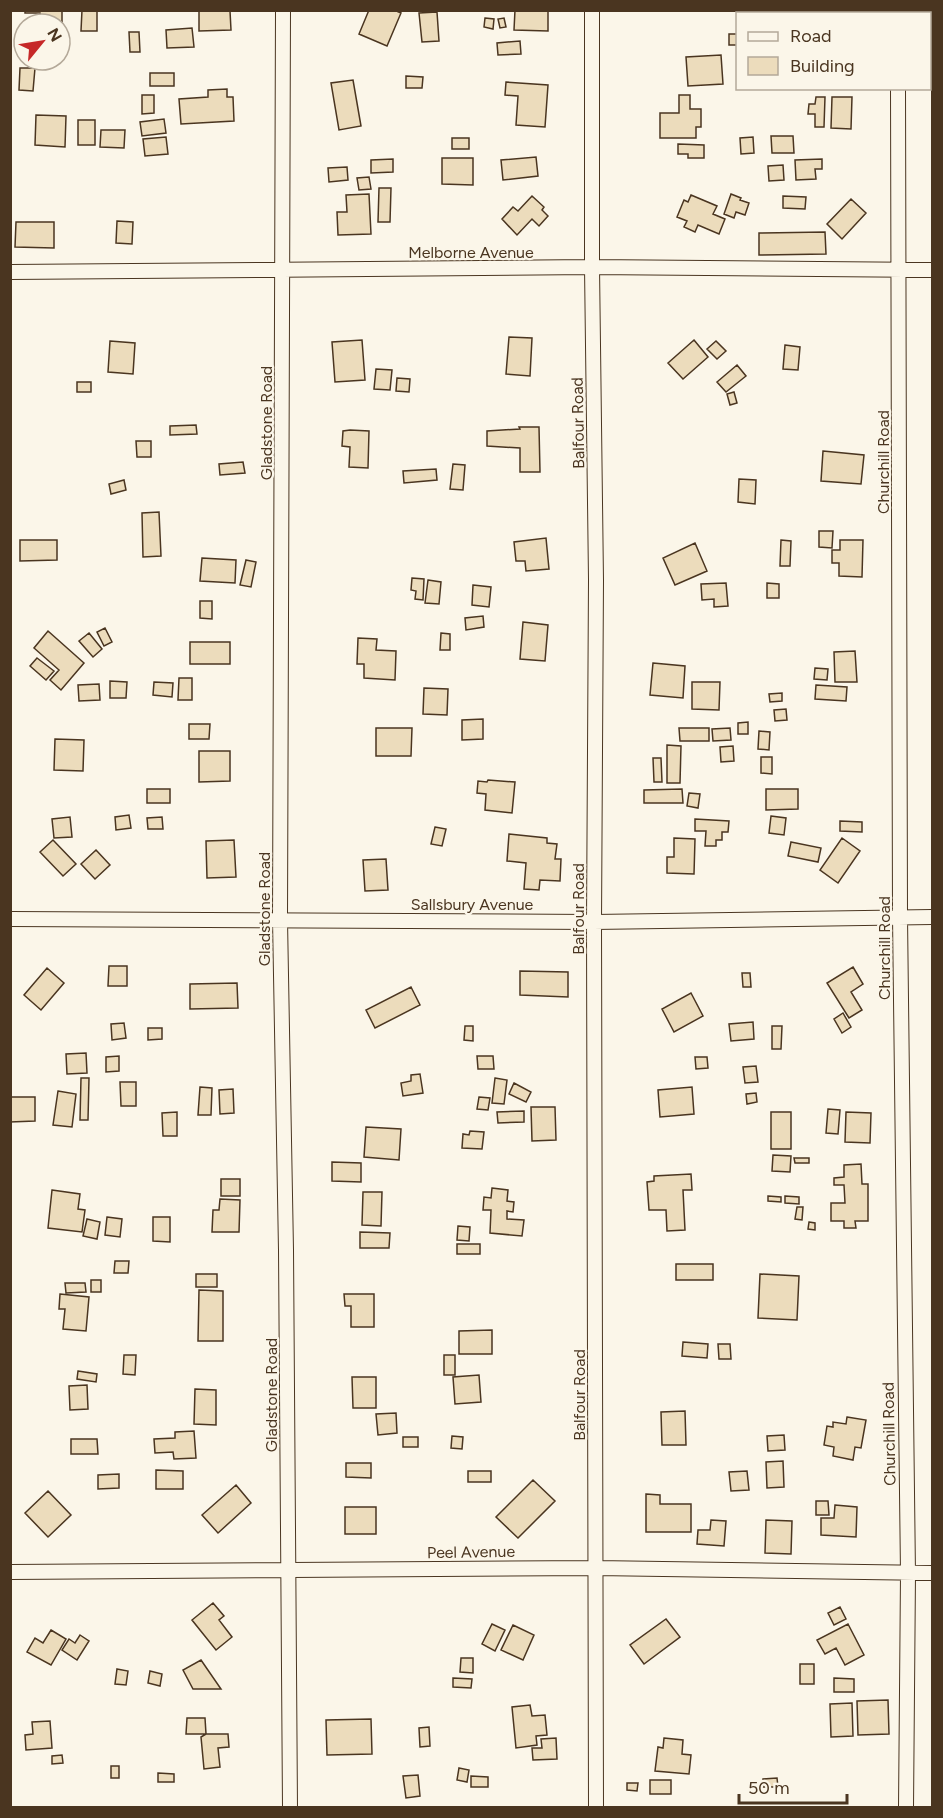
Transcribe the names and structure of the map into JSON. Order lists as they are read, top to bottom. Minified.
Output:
{"streets":{"street":["Melborne Avenue","Gladstone Road","Balfour Road","Churchill Road","Sallsbury Avenue","Peel Avenue"]},"crossings":[["Melborne Avenue","Gladstone Road"],["Melborne Avenue","Balfour Road"],["Melborne Avenue","Churchill Road"],["Gladstone Road","Sallsbury Avenue"],["Gladstone Road","Peel Avenue"],["Balfour Road","Sallsbury Avenue"],["Balfour Road","Peel Avenue"],["Churchill Road","Sallsbury Avenue"],["Churchill Road","Peel Avenue"]],"legend":["Road","Building"],"scale_bar":"50 m","north":"top right"}
